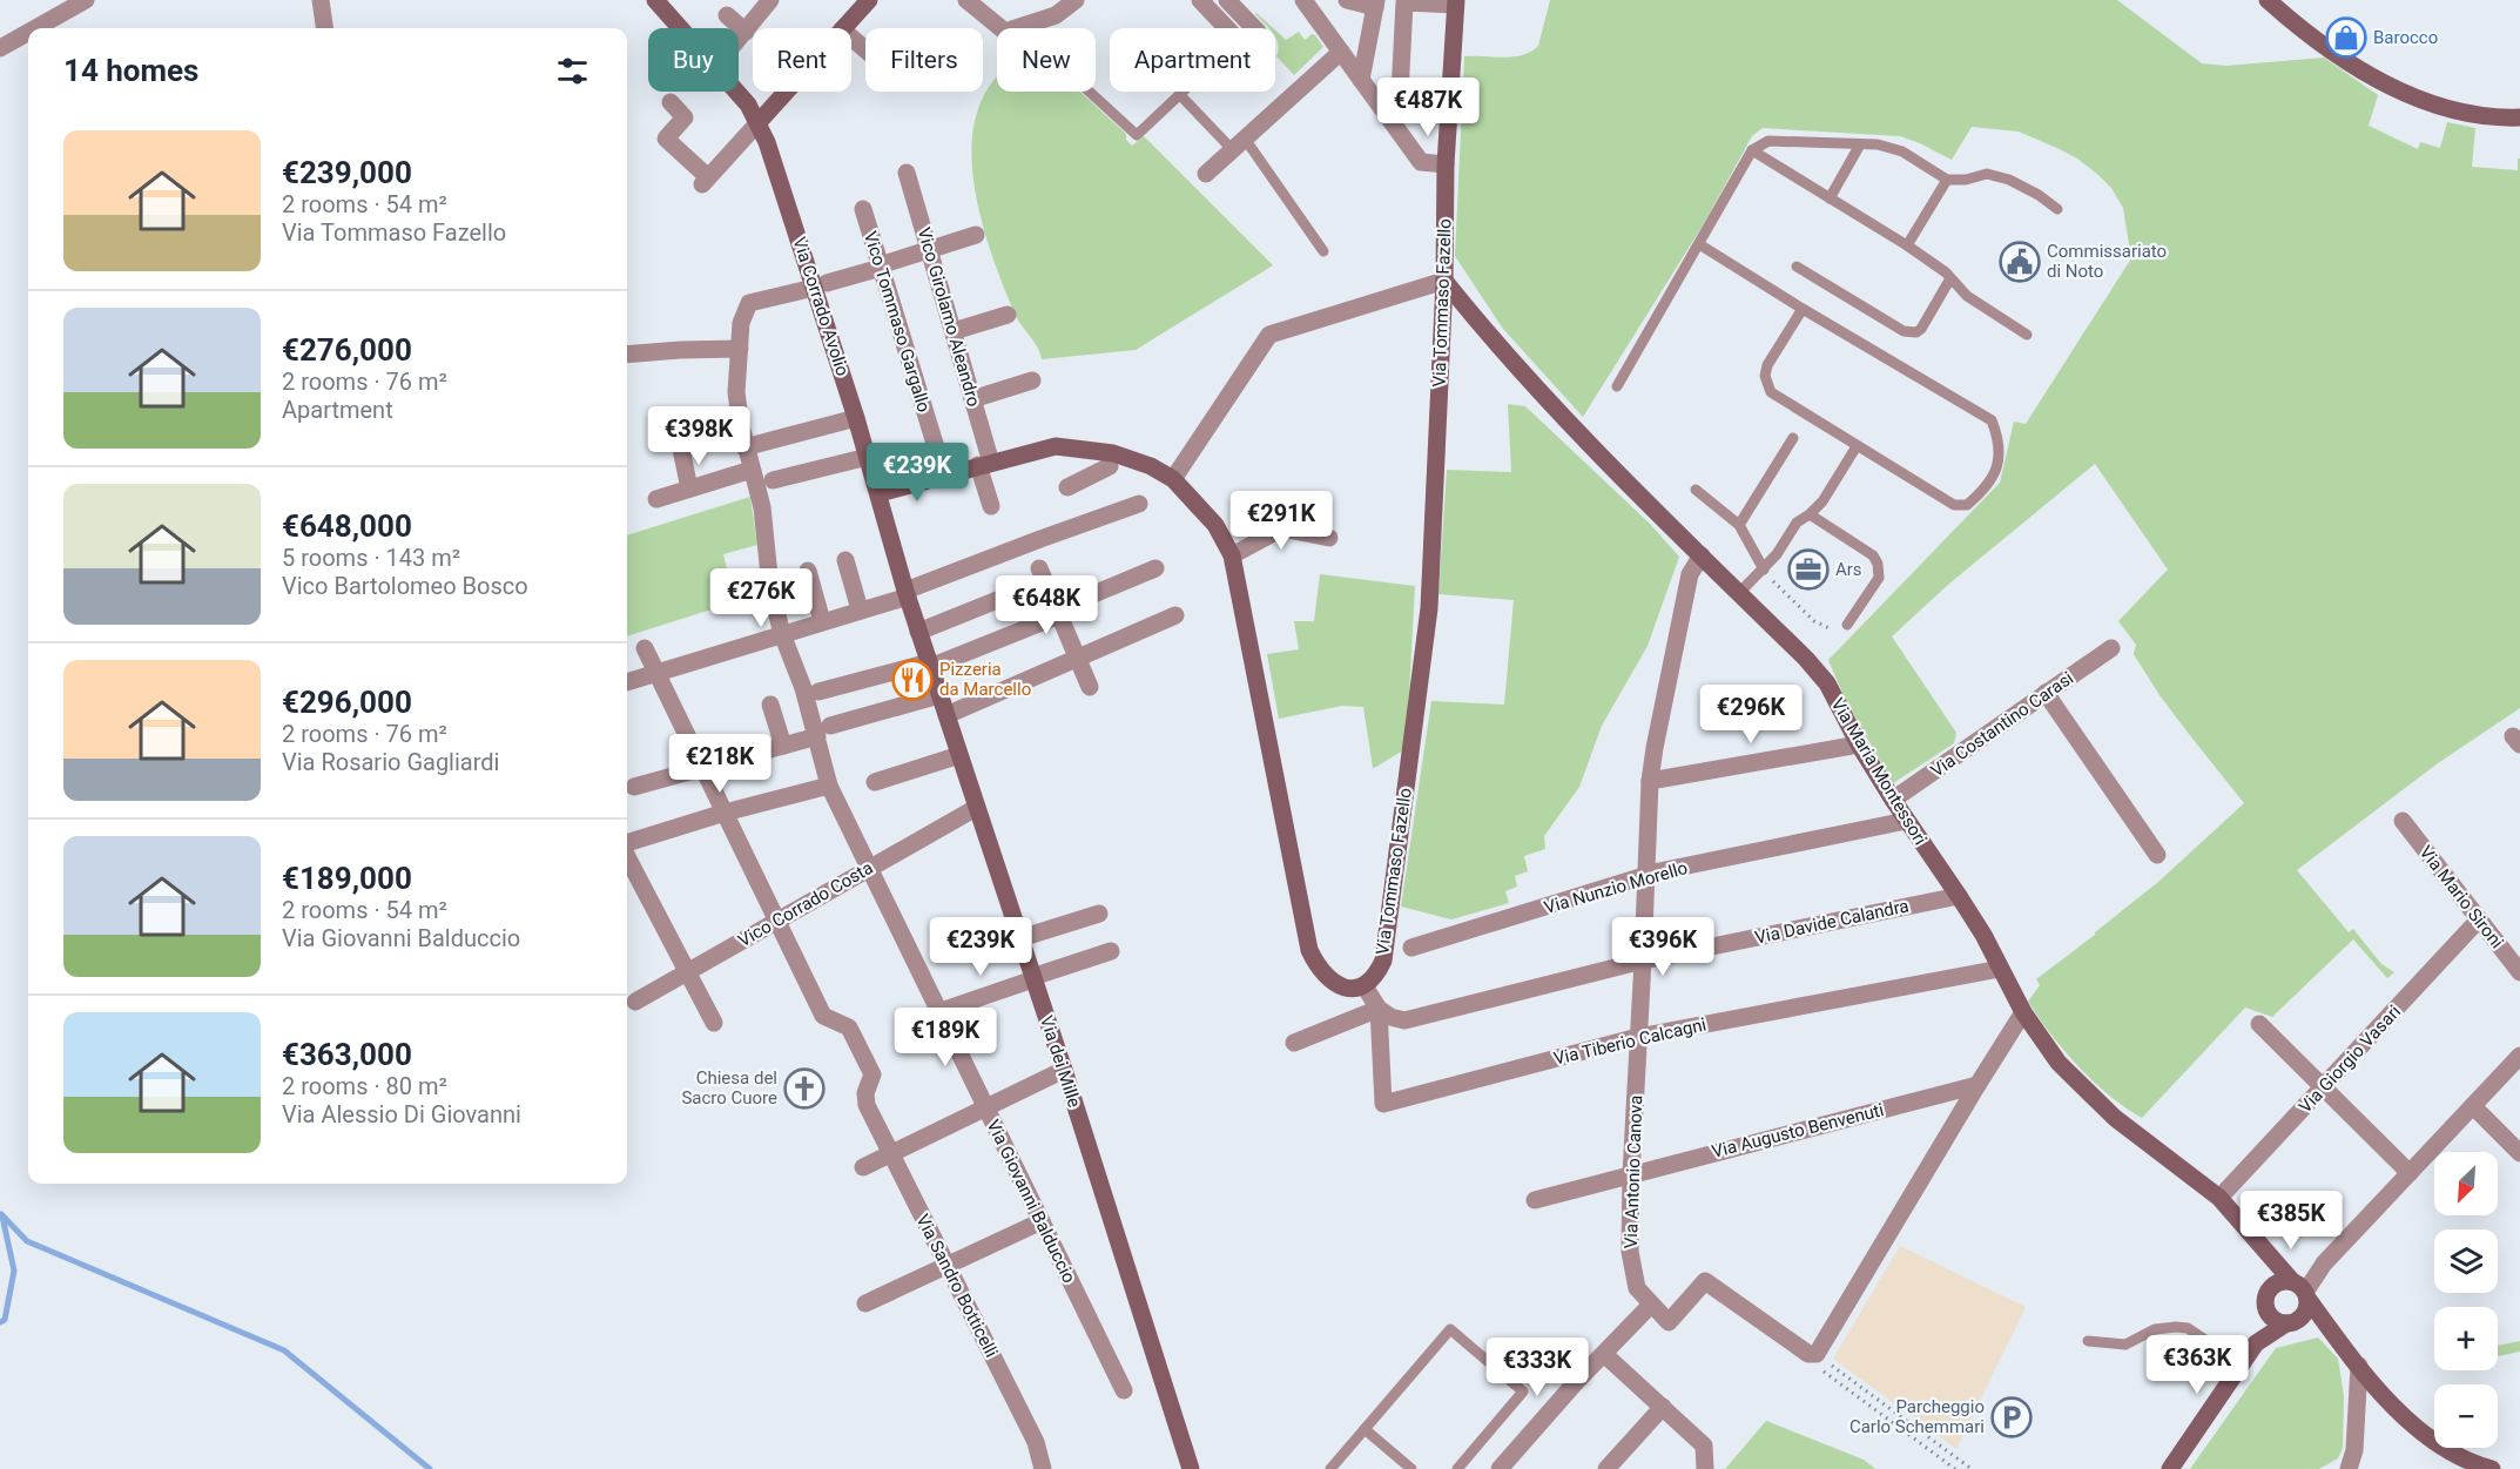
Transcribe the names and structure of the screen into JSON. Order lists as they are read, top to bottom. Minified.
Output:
{"streets":{"main road":["Via Tommaso Fazello","Via Corrado Avolio","Via Maria Montessori","Via dei Mille"],"street":["Vico Girolamo Aleandro","Vico Tommaso Gargallo","Via Costantino Carasi","Via Nunzio Morello","Via Mario Sironi","Vico Corrado Costa","Via Davide Calandra","Via Tiberio Calcagni","Via Giorgio Vasari","Via Augusto Benvenuti","Via Antonio Canova","Via Giovanni Balduccio","Via Sandro Botticelli"]},"crossings":[["Via Tommaso Fazello","Via Maria Montessori"],["Via Tommaso Fazello","Via Tiberio Calcagni"],["Via Corrado Avolio","Via dei Mille"],["Via Corrado Avolio","Via Giovanni Balduccio"],["Via Costantino Carasi","Via Maria Montessori"],["Via Maria Montessori","Via Nunzio Morello"],["Via Maria Montessori","Via Davide Calandra"],["Via Maria Montessori","Via Tiberio Calcagni"],["Via Maria Montessori","Via Giorgio Vasari"],["Via Maria Montessori","Via Antonio Canova"],["Via Nunzio Morello","Via Antonio Canova"],["Via Mario Sironi","Via Giorgio Vasari"],["Vico Corrado Costa","Via dei Mille"],["Vico Corrado Costa","Via Giovanni Balduccio"],["Vico Corrado Costa","Via Sandro Botticelli"],["Via Davide Calandra","Via Tiberio Calcagni"],["Via Davide Calandra","Via Antonio Canova"],["Via Tiberio Calcagni","Via Antonio Canova"],["Via Augusto Benvenuti","Via Antonio Canova"]],"places":{"shop":["Barocco"],"public building":["Commissariato di Noto"],"office":["Ars"],"restaurant":["Pizzeria da Marcello"],"church":["Chiesa del Sacro Cuore"],"parking":["Parcheggio Carlo Schemmari"]},"north":"bottom left","page":{"chip":["Buy","Rent","Filters","New","Apartment"],"heading":"14 homes","price":["€487K","€398K","€239K","€291K","€276K","€648K","€296K","€218K","€239K","€396K","€189K","€385K","€363K","€333K"],"list":[{"name":"€239,000","note":"2 rooms · 54 m² · Via Tommaso Fazello"},{"name":"€276,000","note":"2 rooms · 76 m² · Apartment"},{"name":"€648,000","note":"5 rooms · 143 m² · Vico Bartolomeo Bosco"},{"name":"€296,000","note":"2 rooms · 76 m² · Via Rosario Gagliardi"},{"name":"€189,000","note":"2 rooms · 54 m² · Via Giovanni Balduccio"},{"name":"€363,000","note":"2 rooms · 80 m² · Via Alessio Di Giovanni"}],"map_buttons":["+","−"]}}
